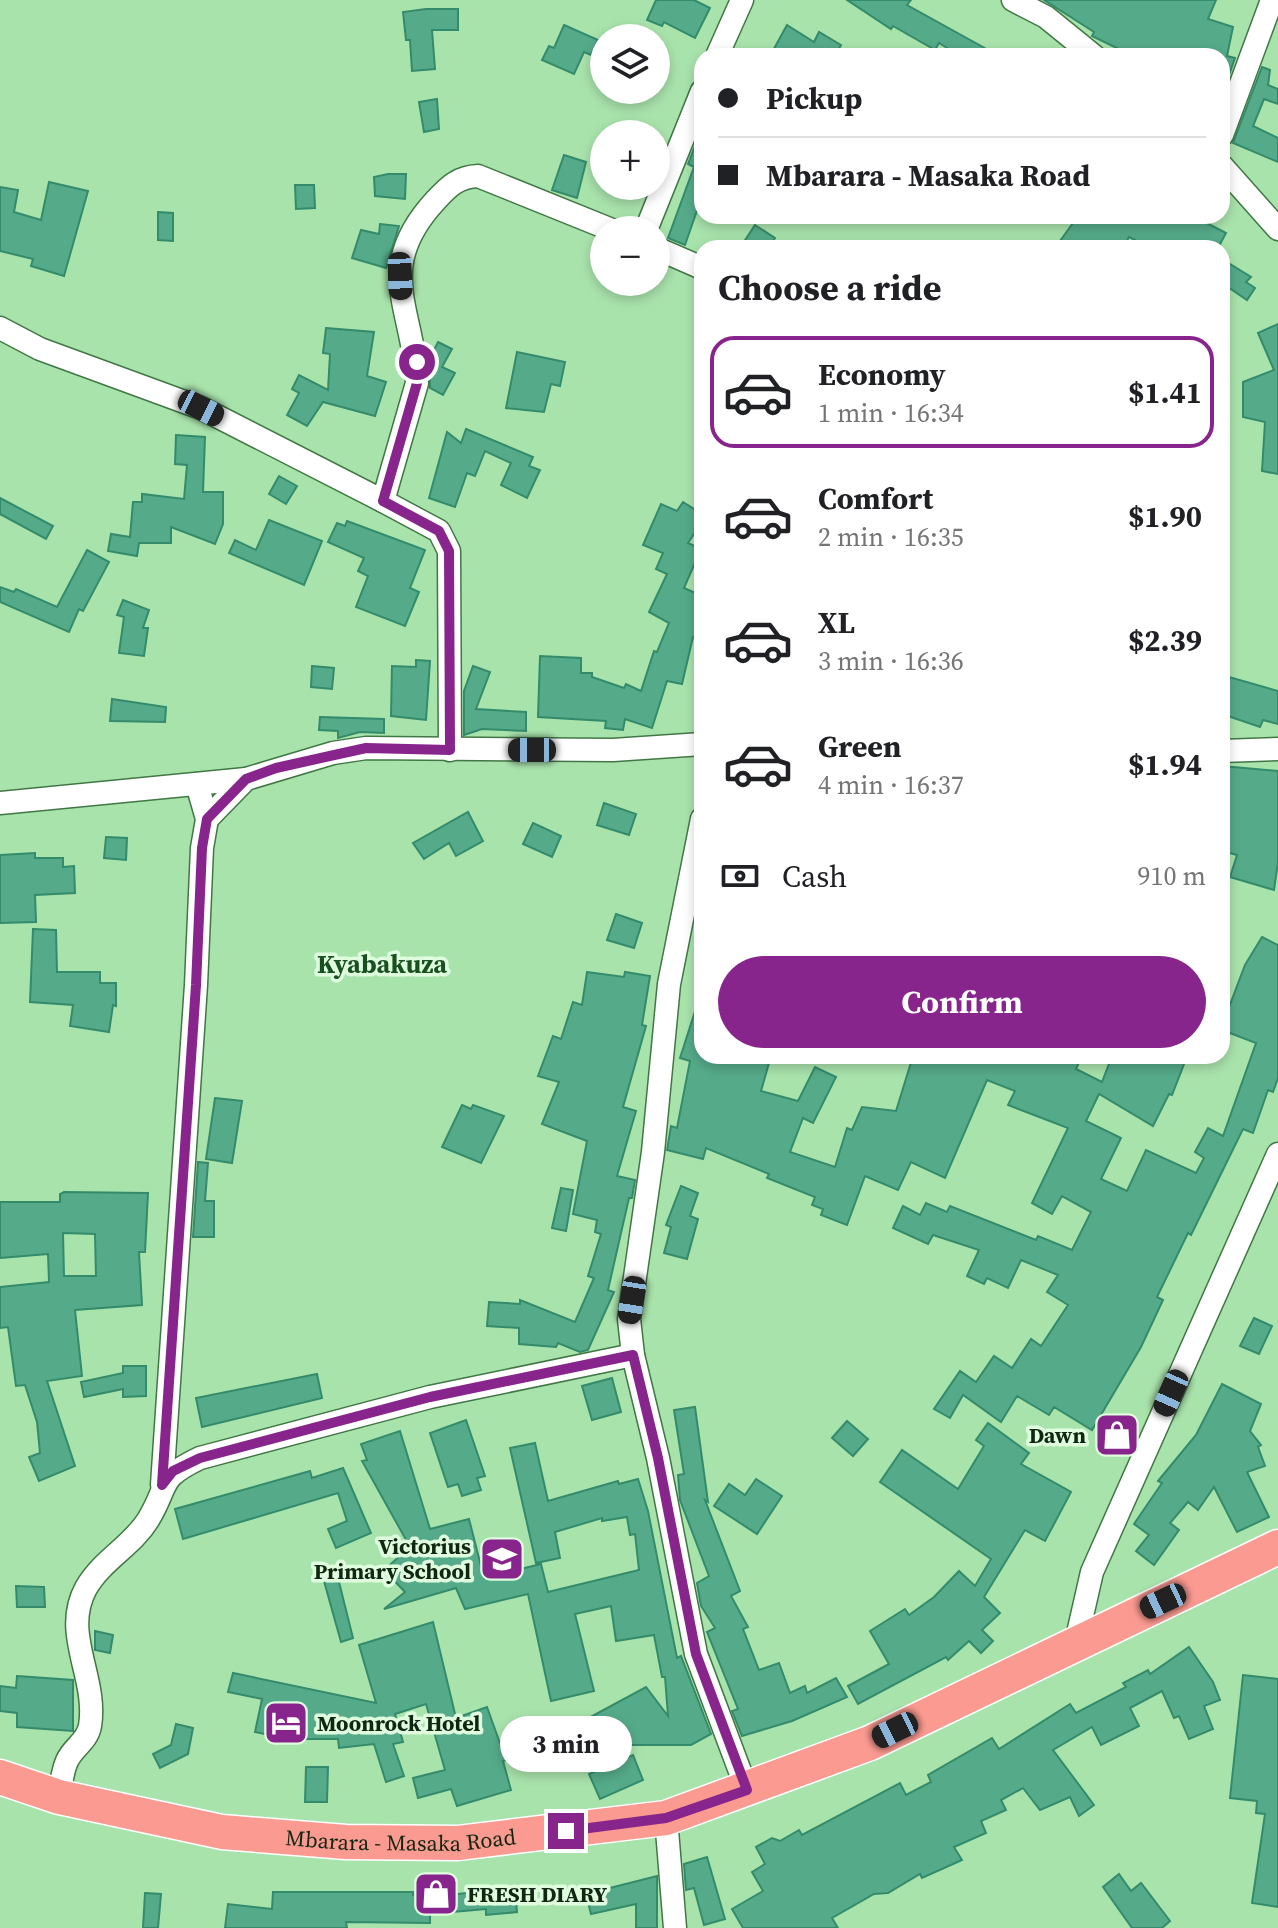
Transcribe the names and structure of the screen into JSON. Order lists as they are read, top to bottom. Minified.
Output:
{"streets":{"highway":["Mbarara - Masaka Road"]},"districts":["Kyabakuza"],"places":{"shop":["Dawn","FRESH DIARY"],"school or university":["Victorius Primary School"],"hotel":["Moonrock Hotel"]},"page":{"map_buttons":["+","−"],"banner":["Pickup","Mbarara - Masaka Road"],"heading":"Choose a ride","list":[{"name":"Economy","note":"1 min · 16:34","value":"$1.41"},{"name":"Comfort","note":"2 min · 16:35","value":"$1.90"},{"name":"XL","note":"3 min · 16:36","value":"$2.39"},{"name":"Green","note":"4 min · 16:37","value":"$1.94"}],"pay":["Cash","910 m"],"buttons":"Confirm","bubble":"3 min"}}
